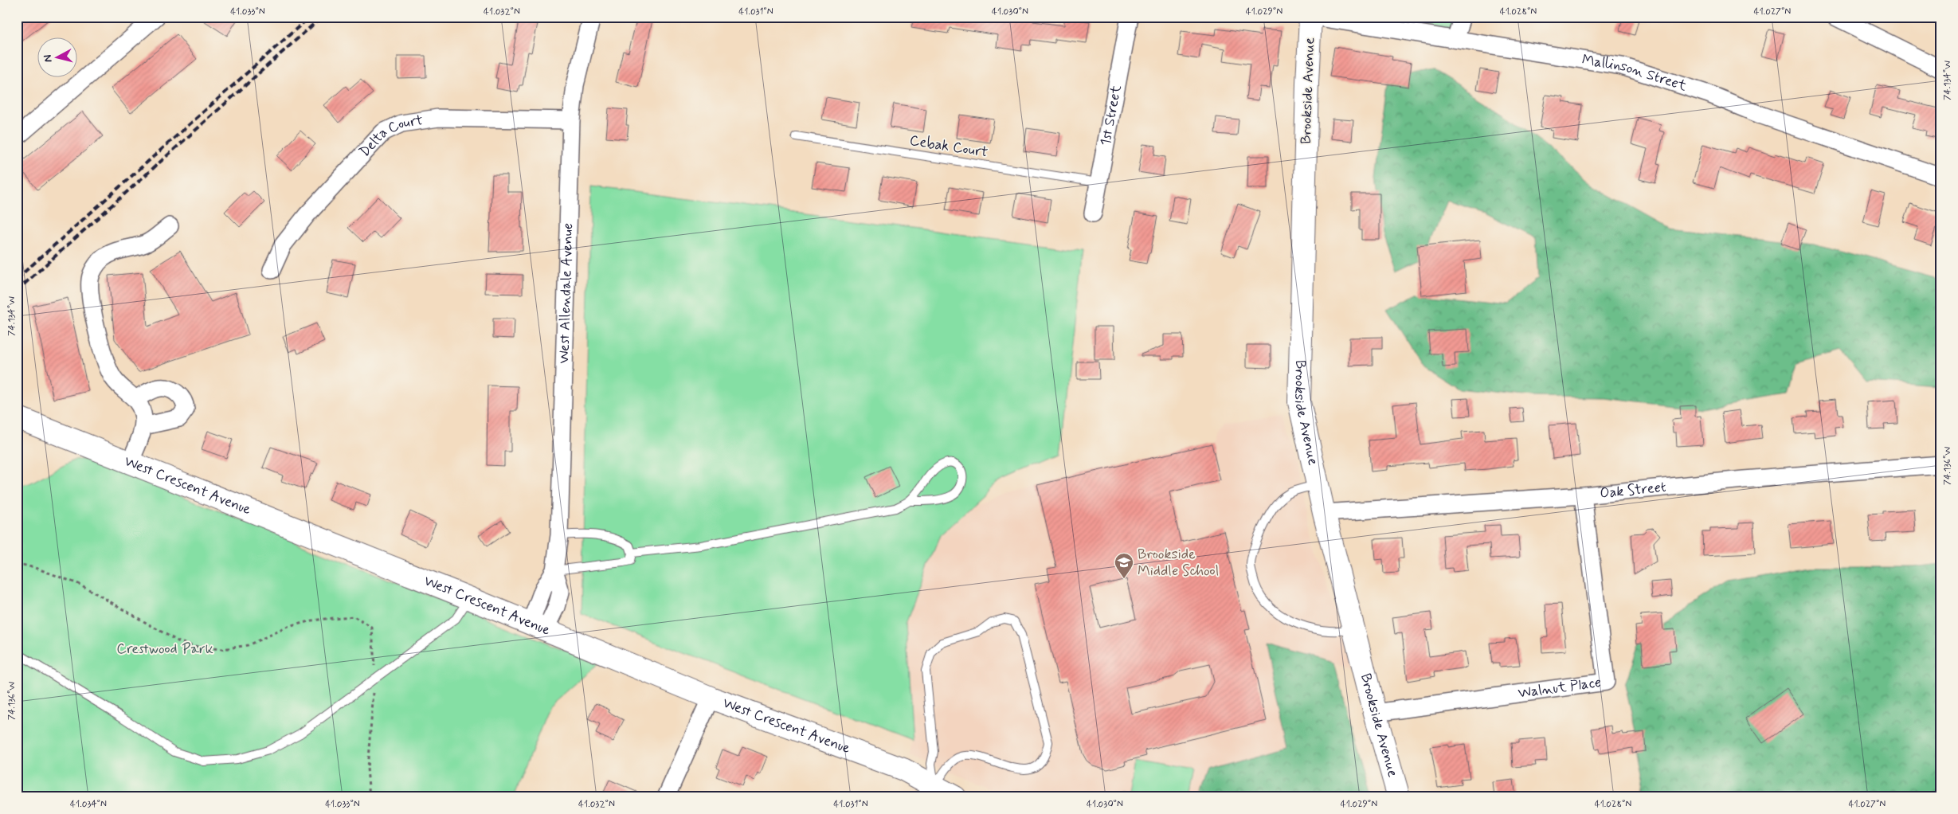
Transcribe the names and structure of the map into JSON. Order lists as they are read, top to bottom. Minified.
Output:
{"streets":{"main road":["Brookside Avenue","West Crescent Avenue"],"street":["Mallinson Street","1st Street","Delta Court","West Allendale Avenue","Oak Street","Walnut Place"],"lane":["Cebak Court"]},"crossings":[["Brookside Avenue","Oak Street"],["Brookside Avenue","Walnut Place"],["1st Street","Cebak Court"],["Delta Court","West Allendale Avenue"],["West Allendale Avenue","West Crescent Avenue"],["Oak Street","Walnut Place"]],"parks":["Crestwood Park"],"places":{"school or university":["Brookside Middle School"]},"north":"left","coordinates":["41.033°N","41.032°N","41.031°N","41.030°N","41.029°N","41.028°N","41.027°N","74.134°W","74.136°W","41.034°N"]}
